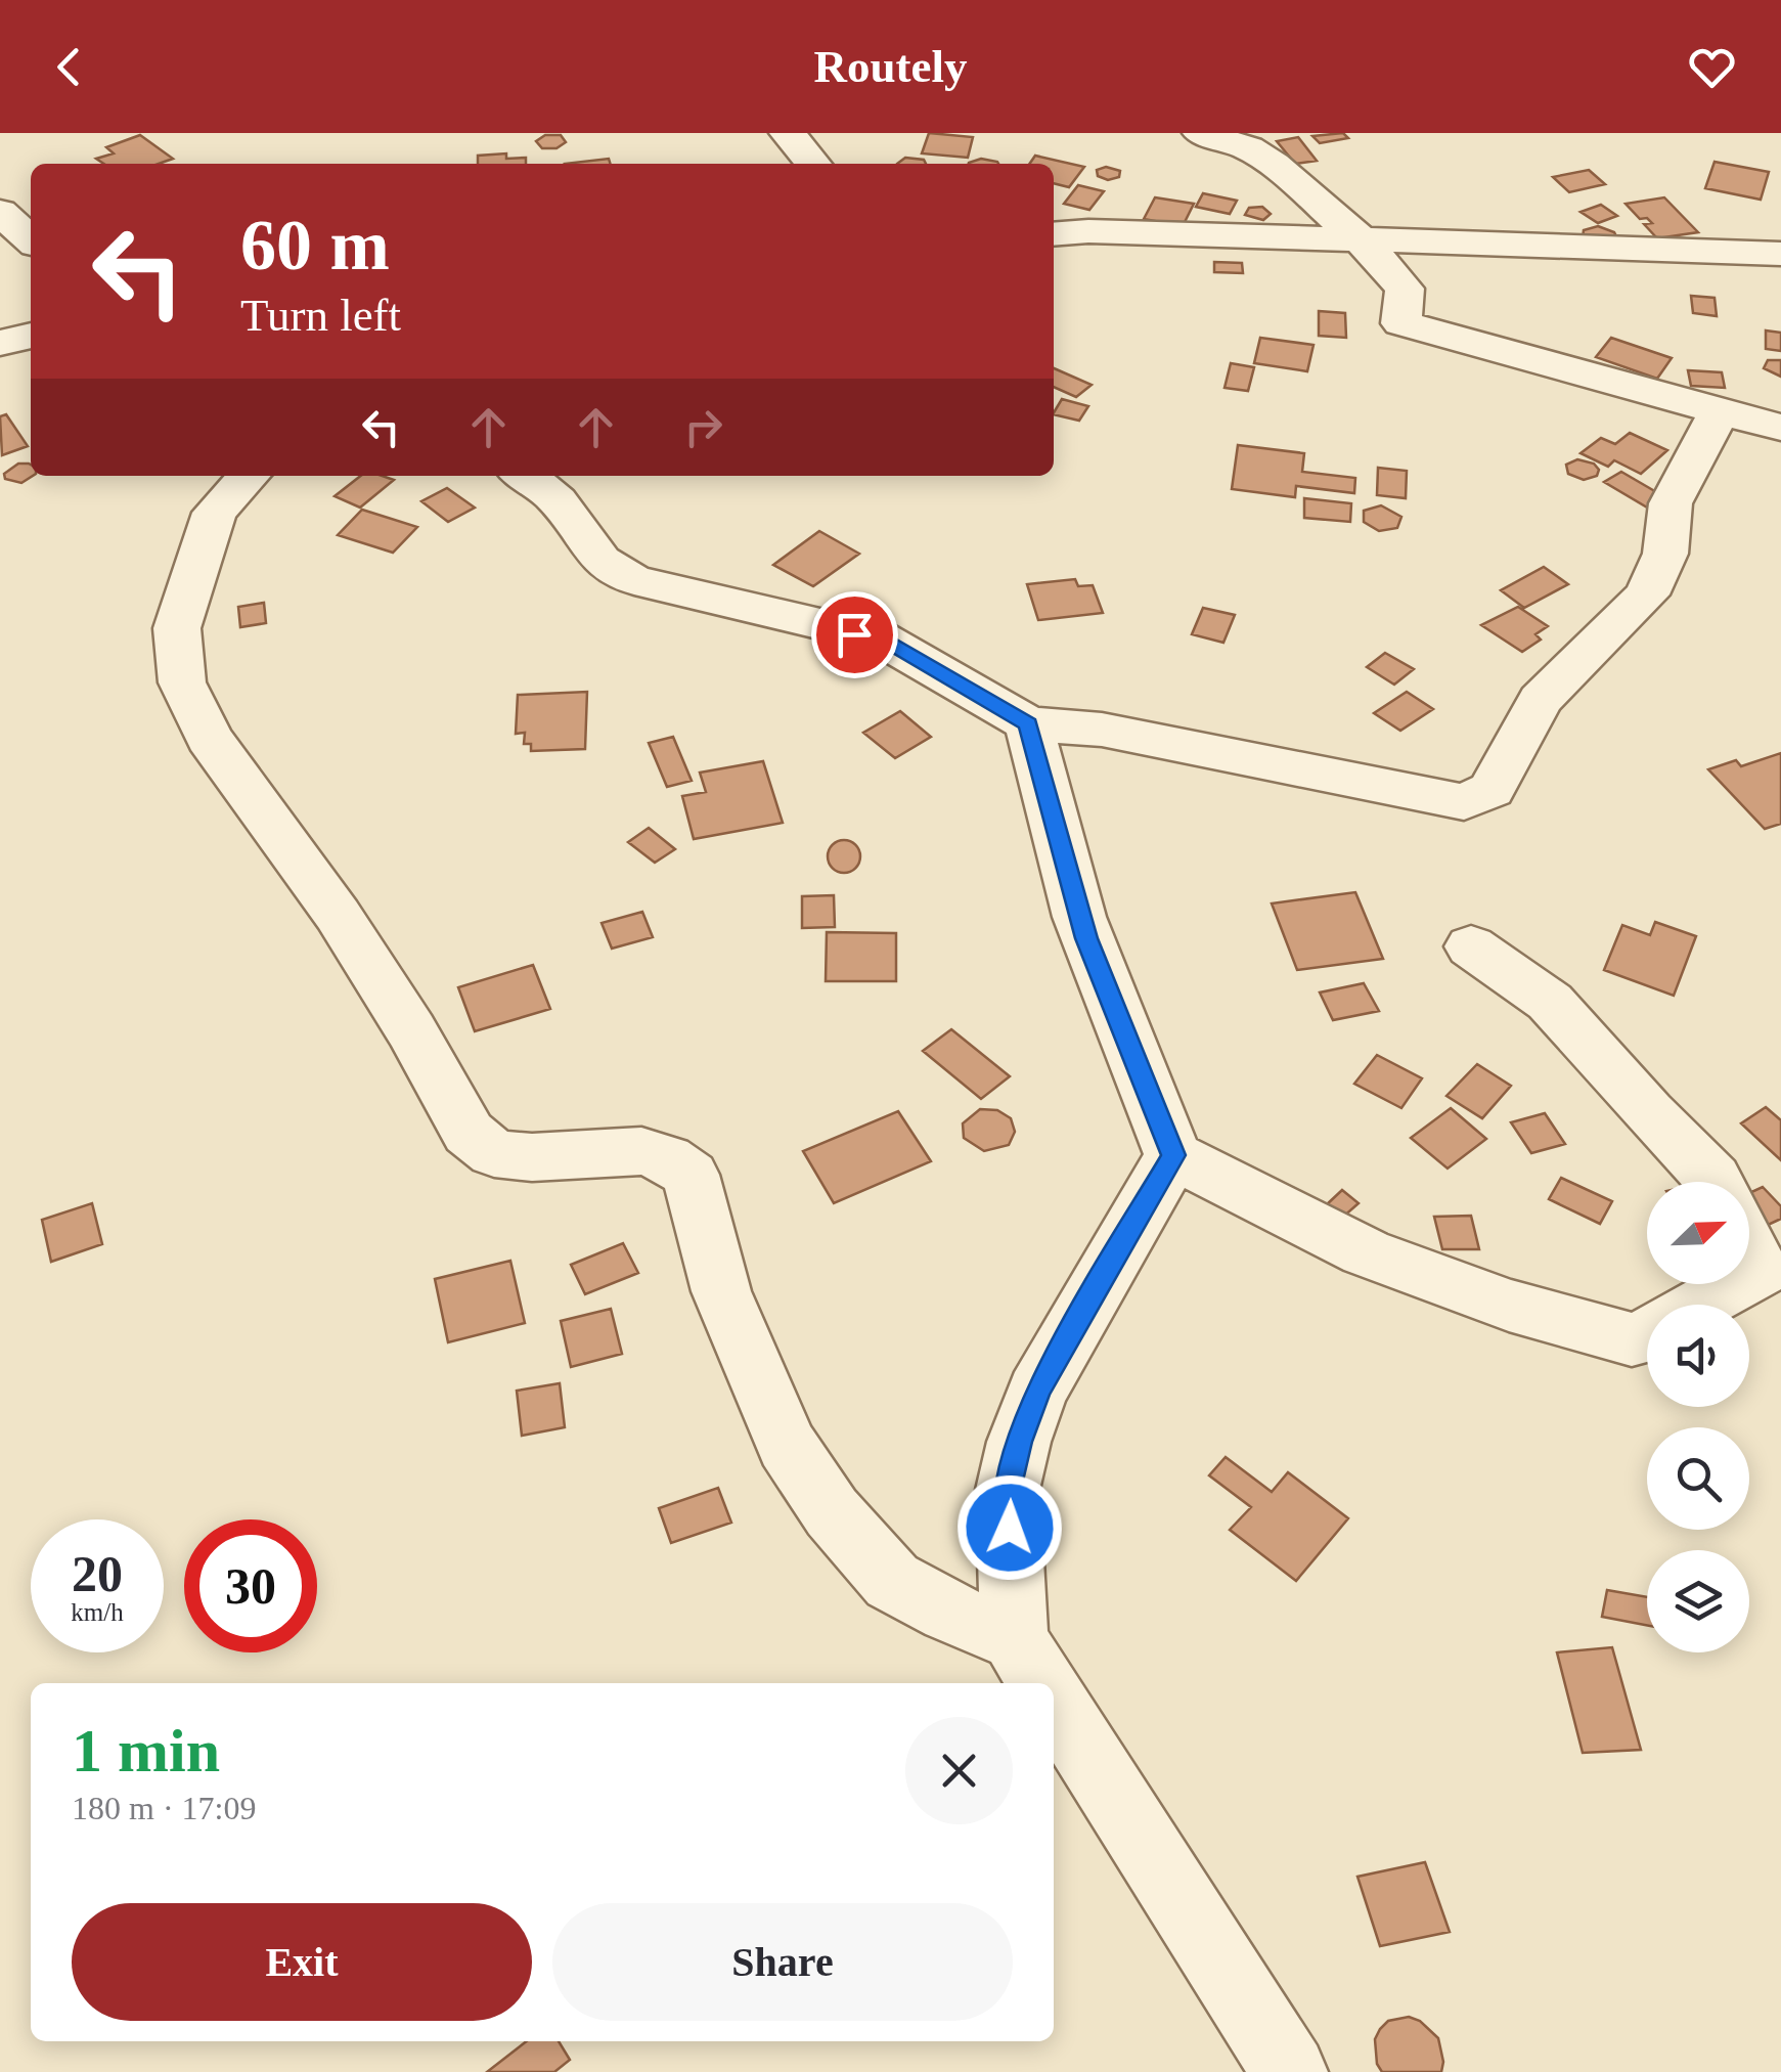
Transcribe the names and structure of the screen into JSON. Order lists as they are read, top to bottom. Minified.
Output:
{"north":"top right","page":{"header":"Routely","turn":["60 m","Turn left"],"speed":"20 km/h","limit":"30","heading":["1 min","180 m · 17:09"],"buttons":["Exit","Share"]}}
